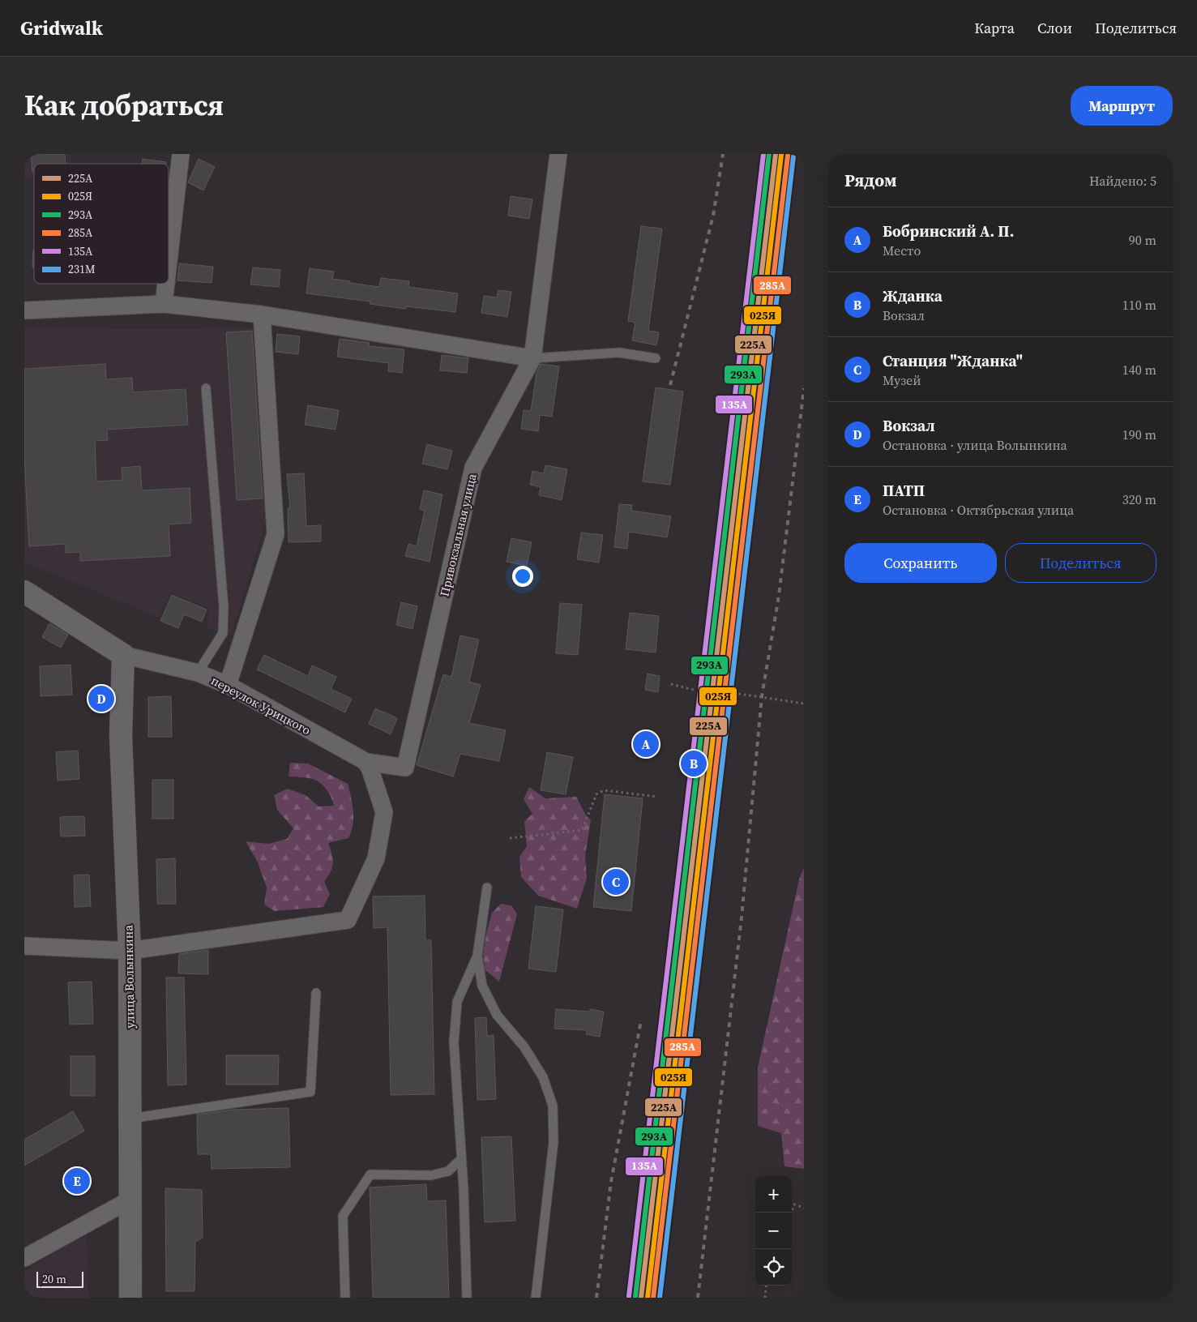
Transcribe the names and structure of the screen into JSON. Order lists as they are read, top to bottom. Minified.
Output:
{"streets":{"street":["Привокзальная улица","переулок Урицкого","улица Волынкина"]},"crossings":[["Привокзальная улица","переулок Урицкого"],["переулок Урицкого","улица Волынкина"]],"lines":["transit line 225А","transit line 293А","transit line 135А","transit line 025Я","transit line 285А","transit line 231М"],"legend":["225А","025Я","293А","285А","135А","231М"],"scale_bar":"20 m","page":{"header":"Gridwalk","nav":["Карта","Слои","Поделиться"],"title":"Как добраться","buttons":["Маршрут",["Сохранить","Поделиться"]],"heading":["Рядом","Найдено: 5"],"list":[{"mark":"A","name":"Бобринский А. П.","note":"Место","value":"90 m"},{"mark":"B","name":"Жданка","note":"Вокзал","value":"110 m"},{"mark":"C","name":"Станция \"Жданка\"","note":"Музей","value":"140 m"},{"mark":"D","name":"Вокзал","note":"Остановка · улица Волынкина","value":"190 m"},{"mark":"E","name":"ПАТП","note":"Остановка · Октябрьская улица","value":"320 m"}],"pins":["D","A","B","C","E"],"map_buttons":["+","−"],"scale":"20 m"}}
